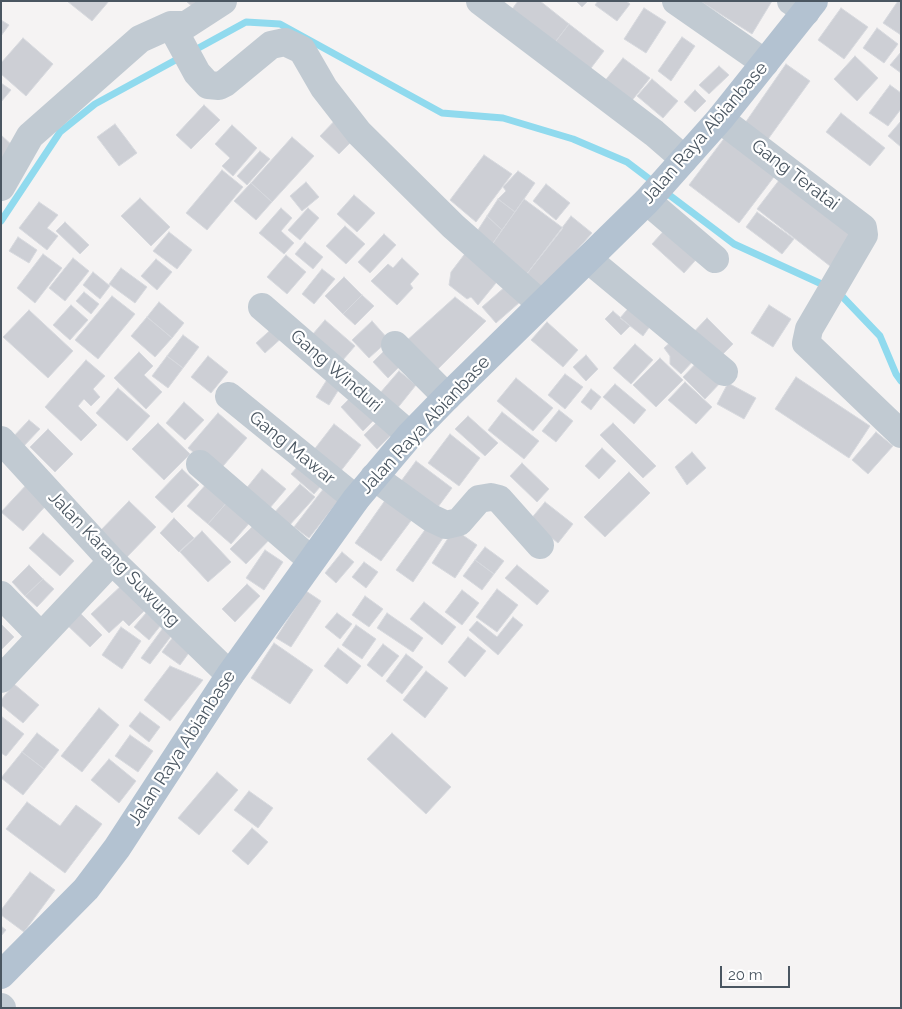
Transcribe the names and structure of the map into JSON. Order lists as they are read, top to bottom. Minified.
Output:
{"streets":{"main road":["Jalan Raya Abianbase"],"street":["Gang Teratai","Gang Winduri","Gang Mawar","Jalan Karang Suwung"]},"crossings":[["Jalan Raya Abianbase","Gang Teratai"],["Jalan Raya Abianbase","Gang Winduri"],["Jalan Raya Abianbase","Gang Mawar"],["Jalan Raya Abianbase","Jalan Karang Suwung"]],"scale_bar":"20 m"}
